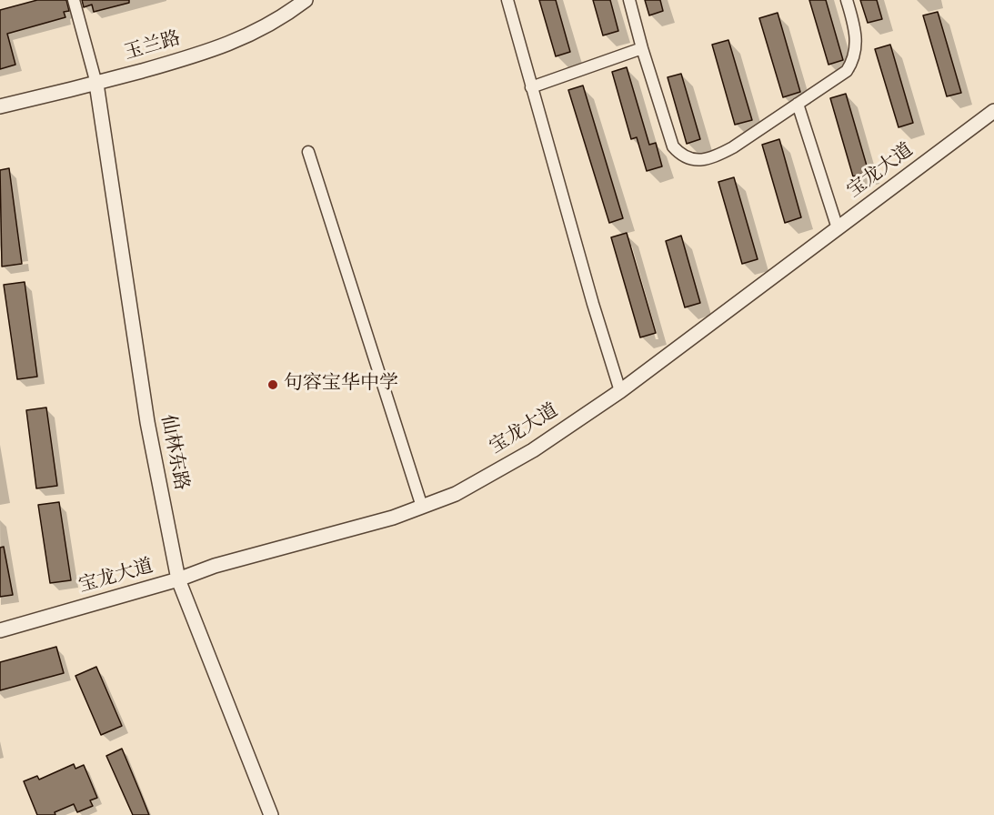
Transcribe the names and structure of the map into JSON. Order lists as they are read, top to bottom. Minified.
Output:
{"streets":{"street":["玉兰路","宝龙大道","仙林东路"]},"crossings":[["玉兰路","仙林东路"],["宝龙大道","仙林东路"]],"places":["句容宝华中学"]}
